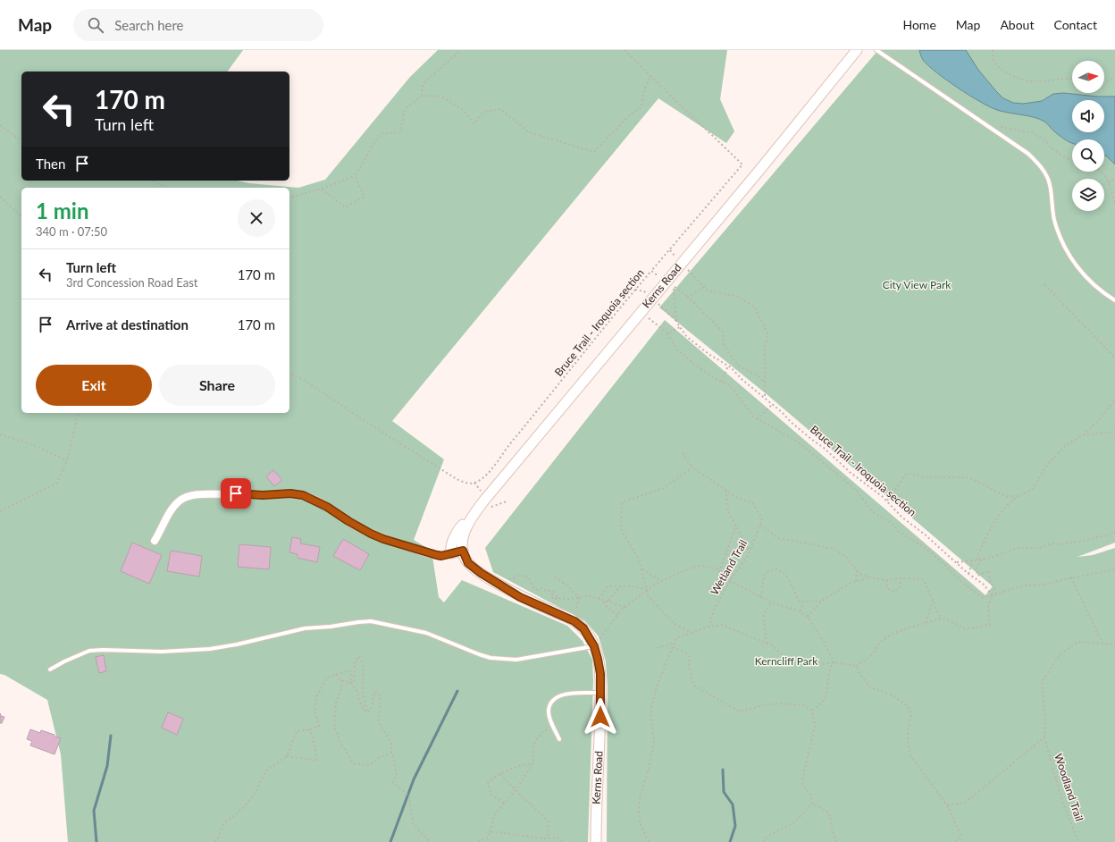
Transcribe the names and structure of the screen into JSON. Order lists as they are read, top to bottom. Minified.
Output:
{"streets":{"street":["Kerns Road"],"path":["Bruce Trail - Iroquoia section","Wetland Trail","Woodland Trail"]},"crossings":[["Kerns Road","Bruce Trail - Iroquoia section"]],"parks":["City View Park","Kerncliff Park"],"north":"right","page":{"header":"Map","search":"Search here","nav":["Home","Map","About","Contact"],"turn":["170 m","Turn left"],"then":"Then","heading":["1 min","340 m · 07:50"],"list":[{"name":"Turn left","note":"3rd Concession Road East","value":"170 m"},{"name":"Arrive at destination","value":"170 m"}],"buttons":["Exit","Share"]}}
